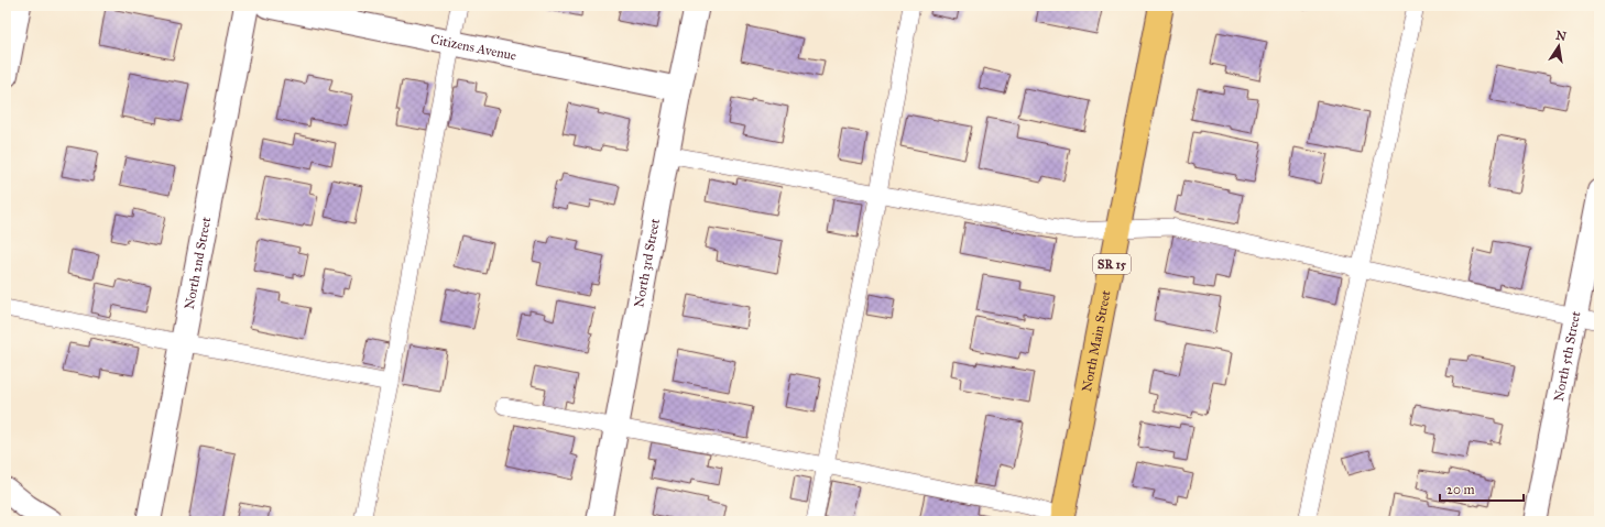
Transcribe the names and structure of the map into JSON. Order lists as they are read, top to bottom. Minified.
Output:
{"streets":{"main road":["SR 15","North Main Street"],"street":["Citizens Avenue","North 3rd Street","North 2nd Street","North 5th Street"]},"crossings":[["Citizens Avenue","North 3rd Street"]],"scale_bar":"20 m","north":"top"}
